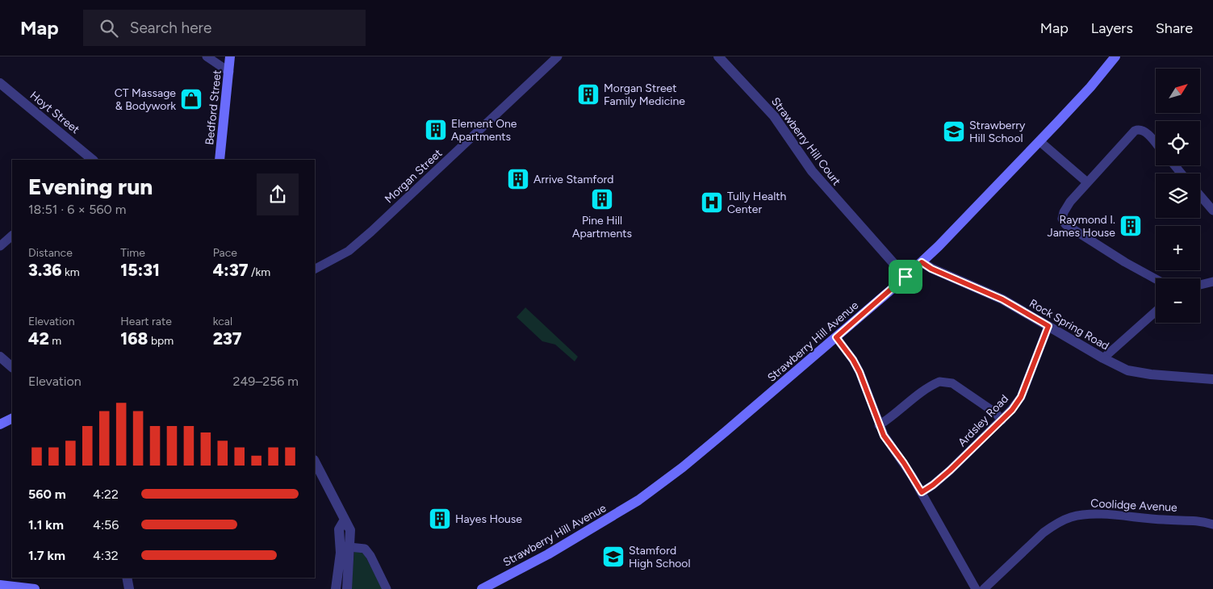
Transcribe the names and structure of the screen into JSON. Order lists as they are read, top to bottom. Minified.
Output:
{"streets":{"main road":["Bedford Street","Strawberry Hill Avenue"],"street":["Hoyt Street","Strawberry Hill Court","Morgan Street","Rock Spring Road","Ardsley Road","Coolidge Avenue"]},"crossings":[["Strawberry Hill Court","Strawberry Hill Avenue"],["Rock Spring Road","Strawberry Hill Avenue"],["Rock Spring Road","Ardsley Road"]],"places":{"building":["Morgan Street Family Medicine","Element One Apartments","Arrive Stamford","Pine Hill Apartments","Raymond I. James House","Hayes House"],"shop":["CT Massage & Bodywork"],"school or university":["Strawberry Hill School","Stamford High School"],"hospital":["Tully Health Center"]},"north":"top right","page":{"header":"Map","search":"Search here","nav":["Map","Layers","Share"],"map_buttons":["+","−"],"heading":["Evening run","18:51 · 6 × 560 m"],"stats":[["Distance","3.36 km"],["Time","15:31"],["Pace","4:37 /km"],["Elevation","42 m"],["Heart rate","168 bpm"],["kcal","237"]],"chart":["Elevation","249–256 m"],"list":[{"name":"560 m","note":"4:22"},{"name":"1.1 km","note":"4:56"},{"name":"1.7 km","note":"4:32"}]}}
